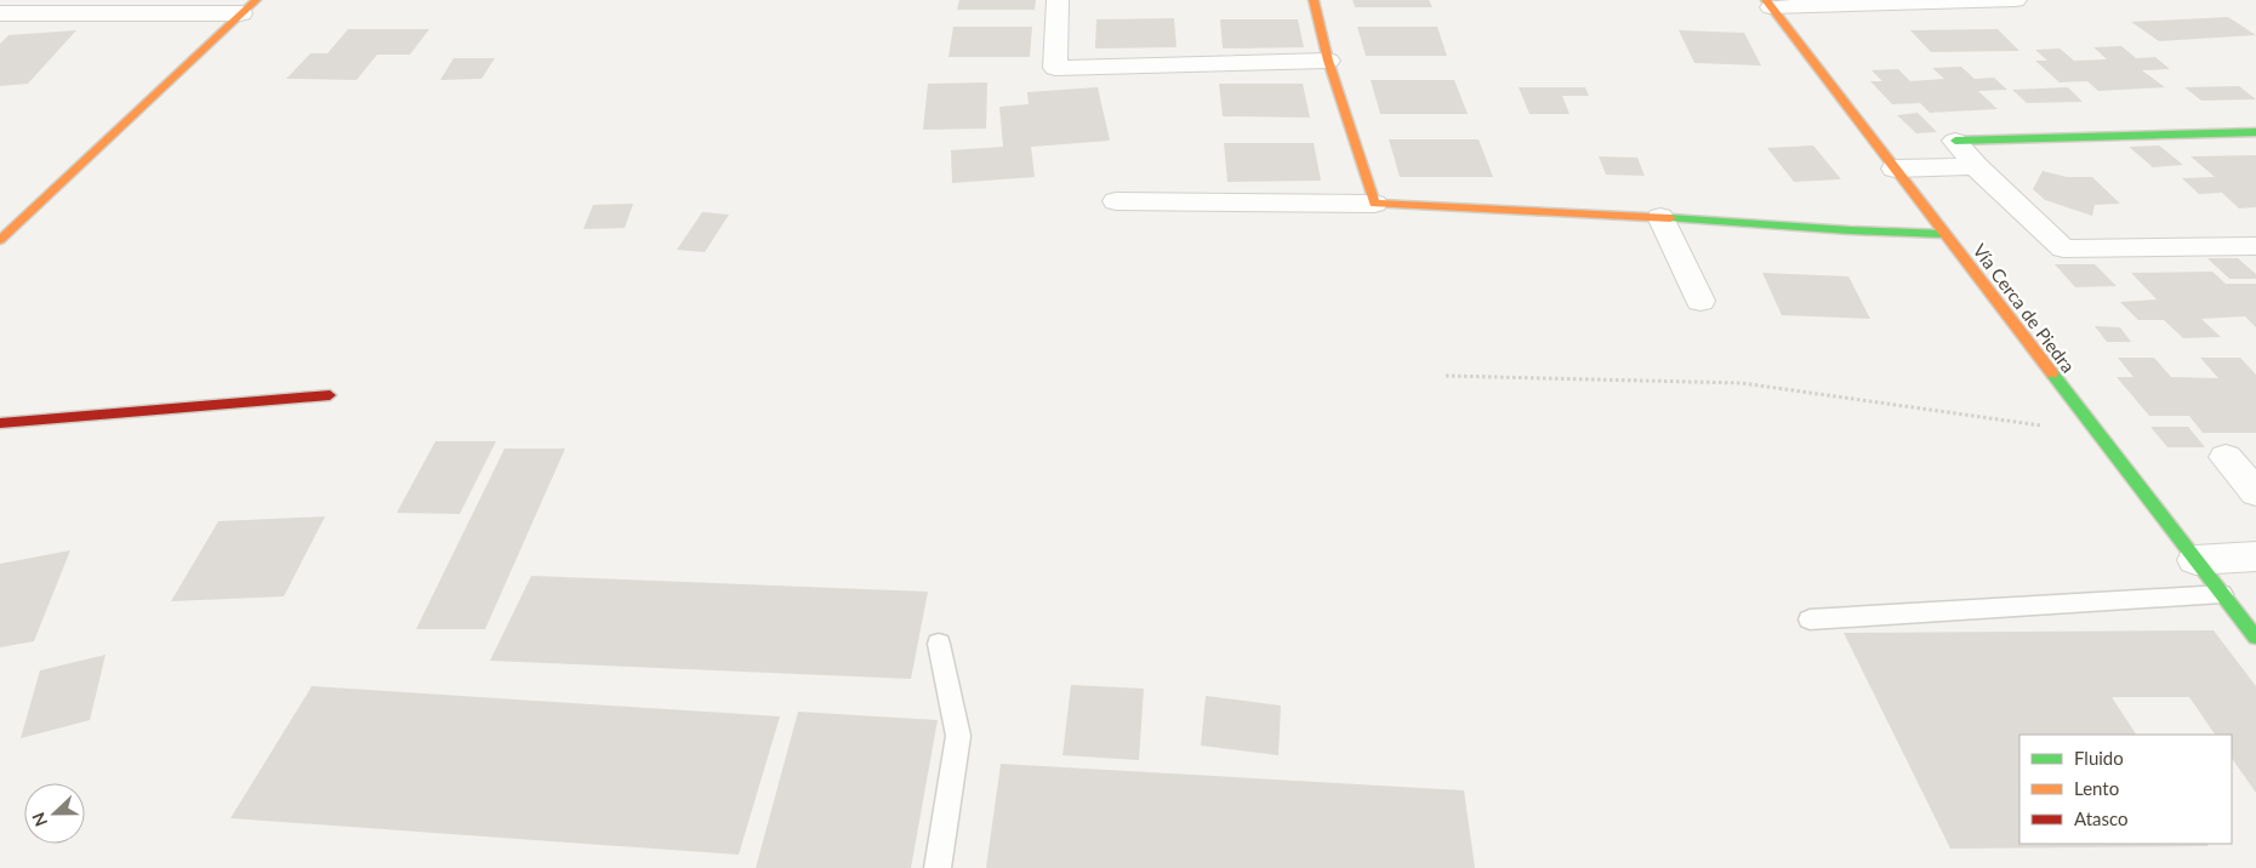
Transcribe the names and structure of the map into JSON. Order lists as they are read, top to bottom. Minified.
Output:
{"streets":{"street":["Vía Cerca de Piedra"]},"legend":["Fluido","Lento","Atasco"],"north":"left"}
